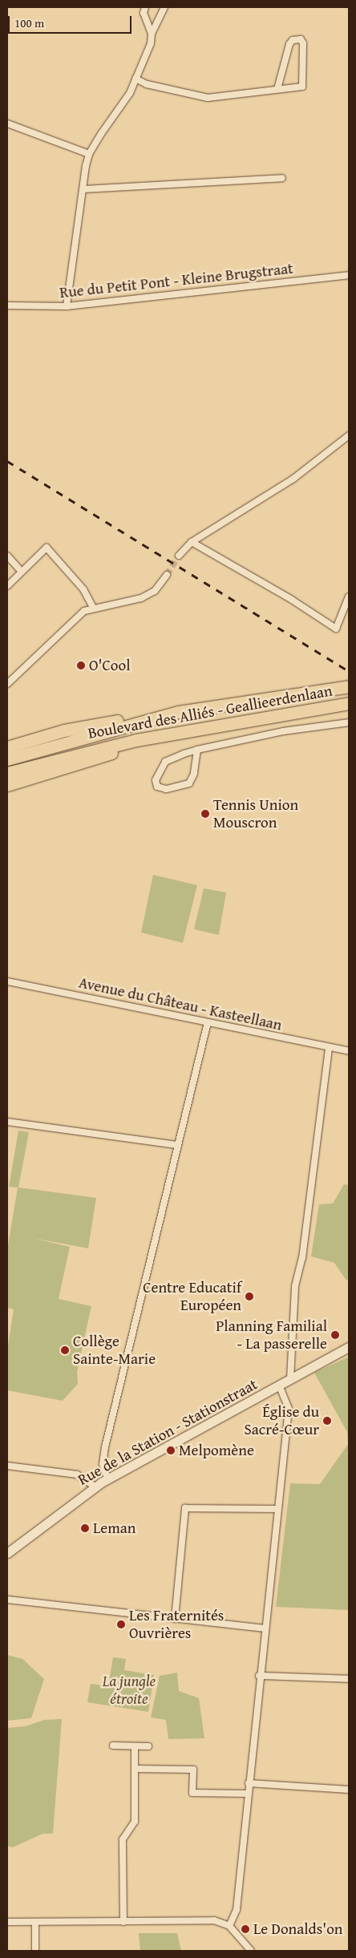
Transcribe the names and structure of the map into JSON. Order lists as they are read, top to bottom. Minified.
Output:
{"streets":{"highway":["Boulevard des Alliés - Geallieerdenlaan"],"street":["Rue du Petit Pont - Kleine Brugstraat","Avenue du Château - Kasteellaan","Rue de la Station - Stationstraat"]},"parks":["La jungle étroite"],"places":["O'Cool","Tennis Union Mouscron","Centre Educatif Européen","Planning Familial - La passerelle","Collège Sainte-Marie","Église du Sacré-Cœur","Melpomène","Leman","Les Fraternités Ouvrières","Le Donalds'on"],"scale_bar":"100 m"}
